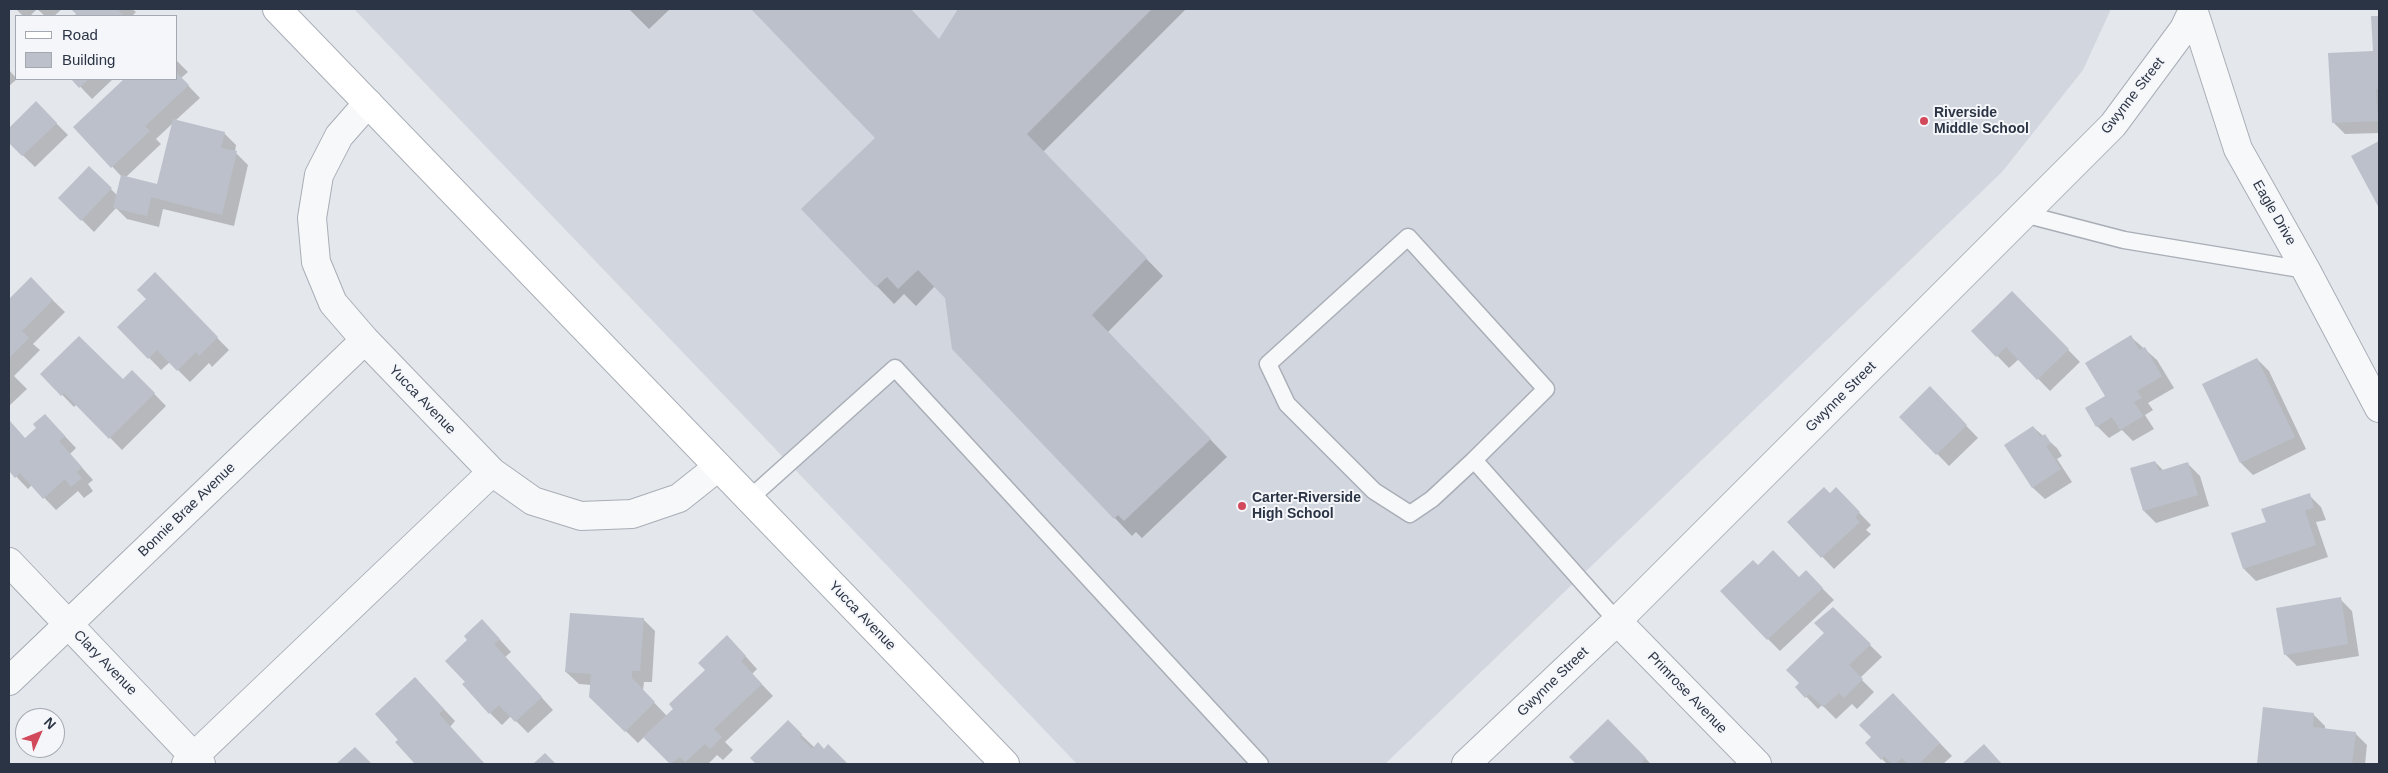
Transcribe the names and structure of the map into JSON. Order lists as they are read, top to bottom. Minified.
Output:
{"streets":{"street":["Gwynne Street","Eagle Drive","Yucca Avenue","Bonnie Brae Avenue","Clary Avenue","Primrose Avenue"]},"crossings":[["Gwynne Street","Eagle Drive"],["Gwynne Street","Primrose Avenue"],["Yucca Avenue","Bonnie Brae Avenue"],["Bonnie Brae Avenue","Clary Avenue"]],"places":["Riverside Middle School","Carter-Riverside High School"],"legend":["Road","Building"],"north":"top right"}
